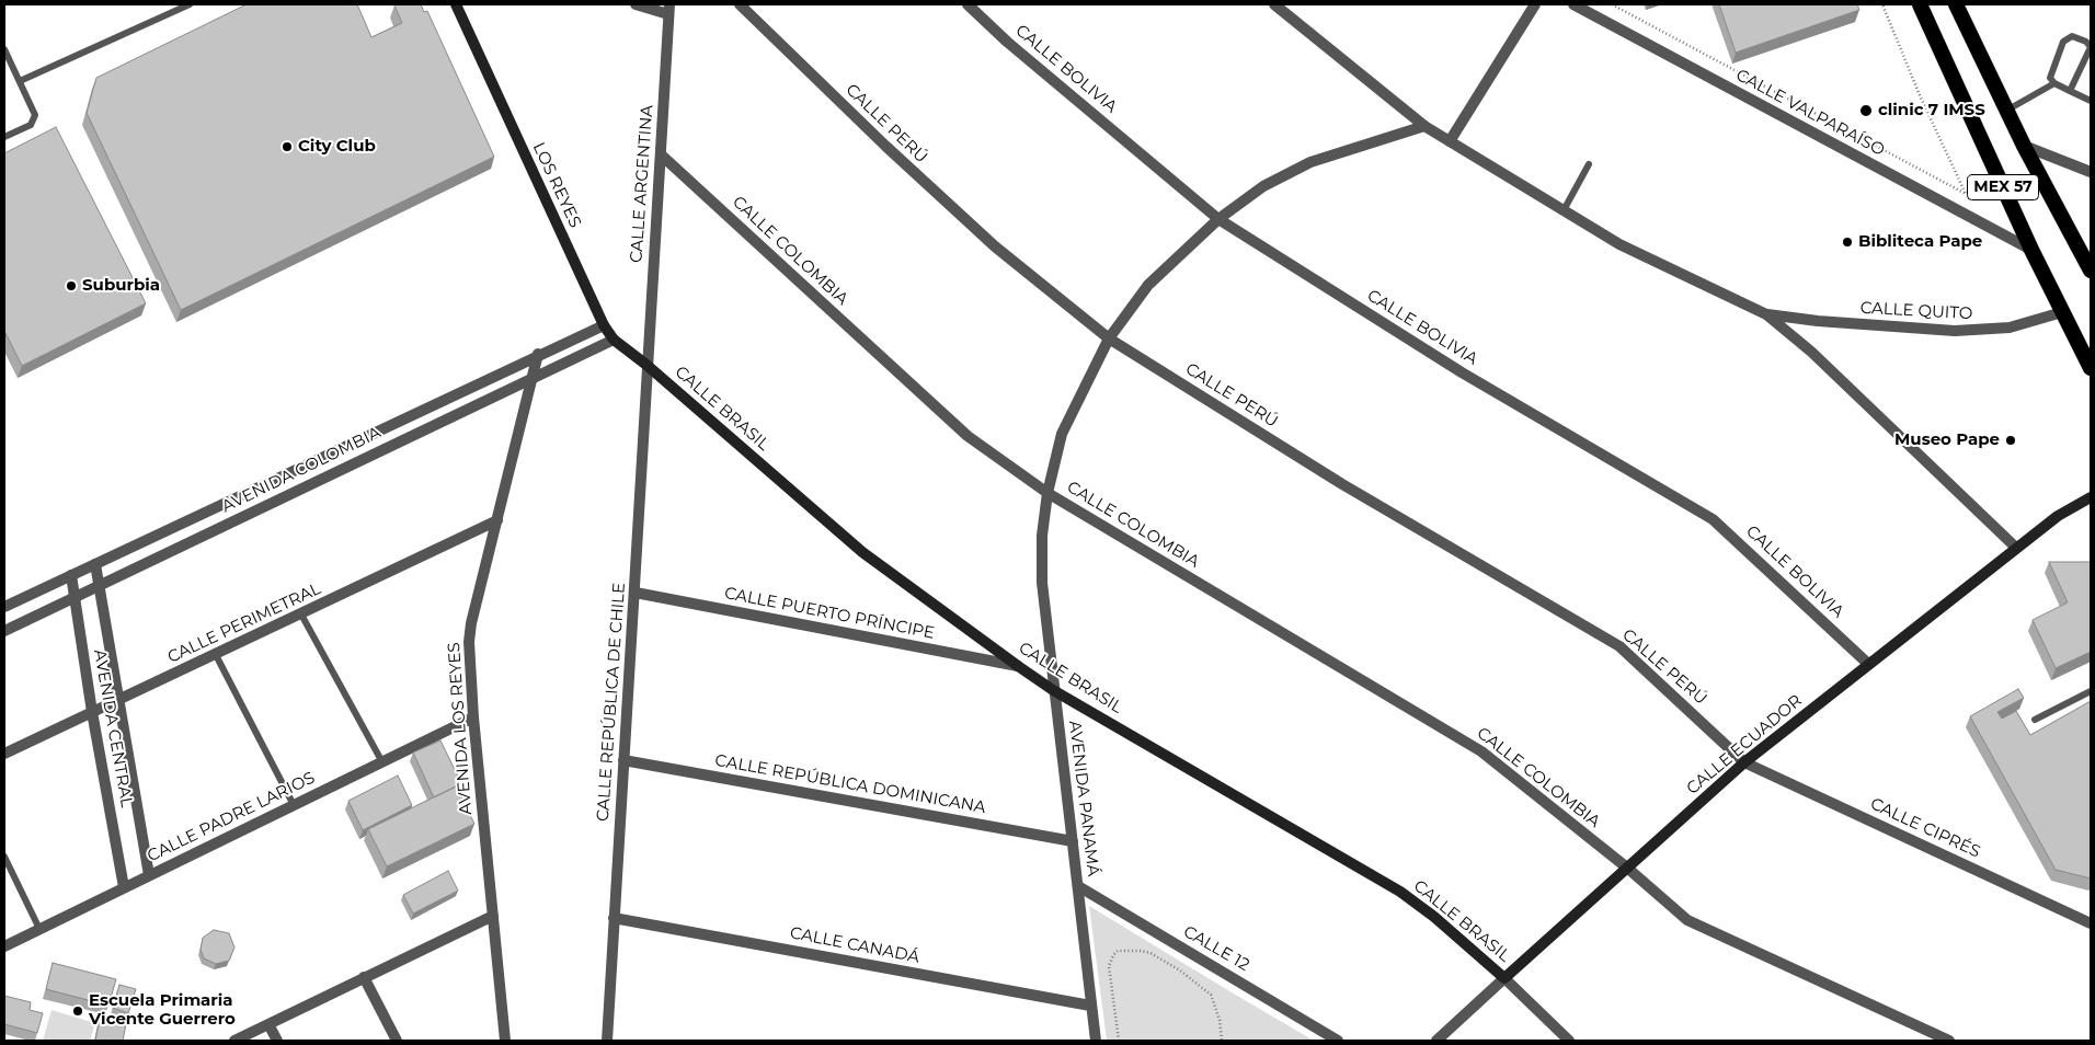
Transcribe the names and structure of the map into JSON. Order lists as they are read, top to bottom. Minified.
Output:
{"streets":{"highway":["MEX 57"],"main road":["LOS REYES","CALLE BRASIL","CALLE ECUADOR"],"street":["CALLE BOLIVIA","CALLE VALPARAÍSO","CALLE PERÚ","CALLE ARGENTINA","CALLE COLOMBIA","CALLE QUITO","AVENIDA COLOMBIA","CALLE PUERTO PRÍNCIPE","CALLE PERIMETRAL","CALLE REPÚBLICA DE CHILE","AVENIDA CENTRAL","AVENIDA LOS REYES","CALLE REPÚBLICA DOMINICANA","AVENIDA PANAMÁ","CALLE PADRE LARIOS","CALLE CIPRÉS","CALLE CANADÁ","CALLE 12"]},"crossings":[["CALLE BOLIVIA","CALLE ECUADOR"],["CALLE BOLIVIA","AVENIDA PANAMÁ"],["CALLE VALPARAÍSO","MEX 57"],["CALLE PERÚ","CALLE ECUADOR"],["CALLE PERÚ","AVENIDA PANAMÁ"],["CALLE PERÚ","CALLE CIPRÉS"],["CALLE ARGENTINA","LOS REYES"],["CALLE ARGENTINA","CALLE COLOMBIA"],["CALLE ARGENTINA","CALLE BRASIL"],["CALLE ARGENTINA","CALLE REPÚBLICA DE CHILE"],["LOS REYES","CALLE BRASIL"],["LOS REYES","AVENIDA COLOMBIA"],["LOS REYES","CALLE REPÚBLICA DE CHILE"],["MEX 57","CALLE QUITO"],["CALLE COLOMBIA","CALLE ECUADOR"],["CALLE COLOMBIA","AVENIDA PANAMÁ"],["CALLE BRASIL","CALLE PUERTO PRÍNCIPE"],["CALLE BRASIL","CALLE REPÚBLICA DE CHILE"],["CALLE BRASIL","CALLE ECUADOR"],["CALLE BRASIL","AVENIDA PANAMÁ"],["AVENIDA COLOMBIA","AVENIDA CENTRAL"],["AVENIDA COLOMBIA","AVENIDA LOS REYES"],["CALLE PUERTO PRÍNCIPE","CALLE REPÚBLICA DE CHILE"],["CALLE PERIMETRAL","AVENIDA CENTRAL"],["CALLE PERIMETRAL","AVENIDA LOS REYES"],["CALLE REPÚBLICA DE CHILE","CALLE REPÚBLICA DOMINICANA"],["CALLE REPÚBLICA DE CHILE","CALLE CANADÁ"],["AVENIDA CENTRAL","CALLE PADRE LARIOS"],["AVENIDA LOS REYES","CALLE PADRE LARIOS"],["CALLE ECUADOR","CALLE CIPRÉS"],["CALLE REPÚBLICA DOMINICANA","AVENIDA PANAMÁ"],["AVENIDA PANAMÁ","CALLE CANADÁ"],["AVENIDA PANAMÁ","CALLE 12"]],"places":["clinic 7 IMSS","City Club","Bibliteca Pape","Suburbia","Museo Pape","Escuela Primaria Vicente Guerrero"]}
